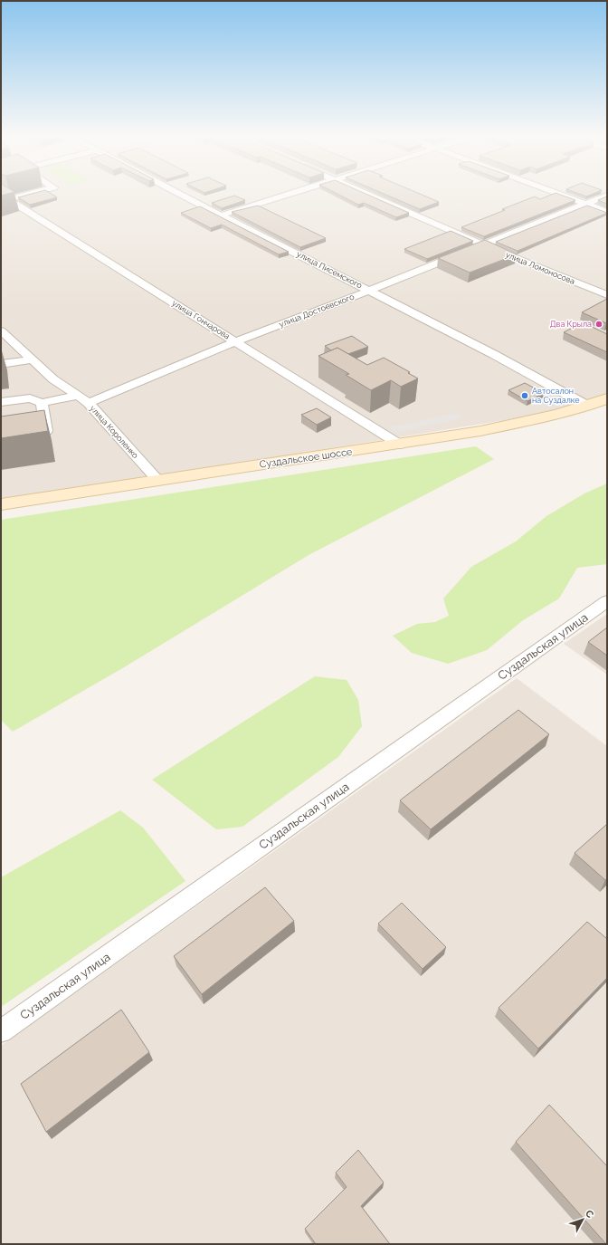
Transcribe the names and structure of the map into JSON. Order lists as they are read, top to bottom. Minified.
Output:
{"streets":{"main road":["Суздальское шоссе"],"street":["улица Ломоносова","улица Писемского","улица Достоевского","улица Гончарова","улица Короленко","Суздальская улица"]},"crossings":[["улица Ломоносова","улица Достоевского"],["улица Писемского","улица Достоевского"],["улица Писемского","Суздальское шоссе"],["улица Достоевского","улица Гончарова"],["улица Достоевского","улица Короленко"],["улица Гончарова","Суздальское шоссе"],["улица Короленко","Суздальское шоссе"]],"places":["Два Крыла","Автосалон на Суздалке"],"north":"top right"}
